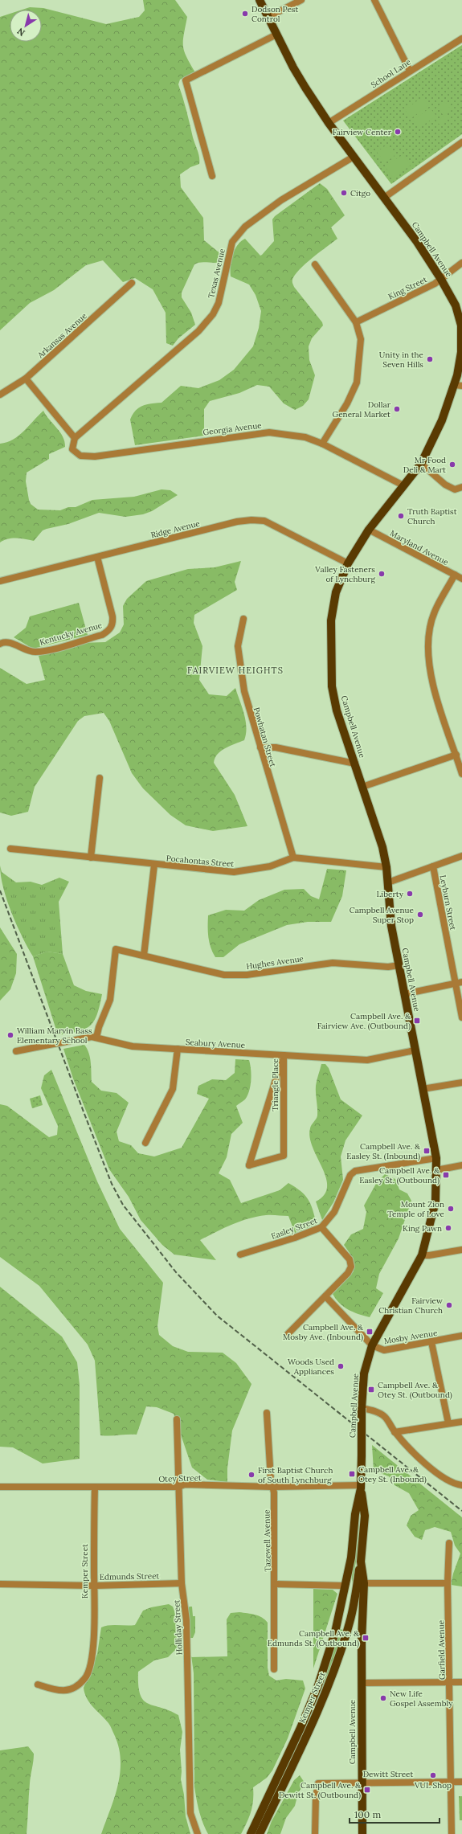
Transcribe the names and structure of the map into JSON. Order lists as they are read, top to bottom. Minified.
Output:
{"streets":{"main road":["Campbell Avenue","Kemper Street"],"street":["School Lane","Texas Avenue","King Street","Arkansas Avenue","Georgia Avenue","Ridge Avenue","Maryland Avenue","Kentucky Avenue","Powhatan Street","Pocahontas Street","Leyburn Street","Hughes Avenue","Seabury Avenue","Triangle Place","Easley Street","Mosby Avenue","Otey Street","Tazewell Avenue","Edmunds Street","Holliday Street","Garfield Avenue","Dewitt Street"]},"crossings":[["School Lane","Campbell Avenue"],["Campbell Avenue","Texas Avenue"],["Campbell Avenue","King Street"],["Campbell Avenue","Georgia Avenue"],["Campbell Avenue","Ridge Avenue"],["Campbell Avenue","Maryland Avenue"],["Campbell Avenue","Pocahontas Street"],["Campbell Avenue","Hughes Avenue"],["Campbell Avenue","Seabury Avenue"],["Campbell Avenue","Easley Street"],["Campbell Avenue","Mosby Avenue"],["Campbell Avenue","Otey Street"],["Campbell Avenue","Kemper Street"],["Campbell Avenue","Dewitt Street"],["Texas Avenue","Georgia Avenue"],["Ridge Avenue","Kentucky Avenue"],["Powhatan Street","Pocahontas Street"],["Hughes Avenue","Seabury Avenue"],["Seabury Avenue","Triangle Place"],["Otey Street","Tazewell Avenue"],["Otey Street","Kemper Street"],["Otey Street","Holliday Street"],["Kemper Street","Edmunds Street"],["Edmunds Street","Holliday Street"],["Garfield Avenue","Dewitt Street"]],"districts":["FAIRVIEW HEIGHTS"],"places":{"other":["Dodson Pest Control","Fairview Center","Citgo","Unity in the Seven Hills","Dollar General Market","Mr Food Deli & Mart","Truth Baptist Church","Valley Fasteners of Lynchburg","Liberty","Campbell Avenue Super Stop","William Marvin Bass Elementary School","Mount Zion Temple of Love","King Pawn","Fairview Christian Church","Woods Used Appliances","First Baptist Church of South Lynchburg","New Life Gospel Assembly","VUL Shop"],"transit":["Campbell Ave. & Fairview Ave. (Outbound)","Campbell Ave. & Easley St. (Inbound)","Campbell Ave. & Easley St. (Outbound)","Campbell Ave. & Mosby Ave. (Inbound)","Campbell Ave. & Otey St. (Outbound)","Campbell Ave. & Otey St. (Inbound)","Campbell Ave. & Edmunds St. (Outbound)","Campbell Ave. & Dewitt St. (Outbound)"]},"scale_bar":"100 m","north":"bottom left"}
